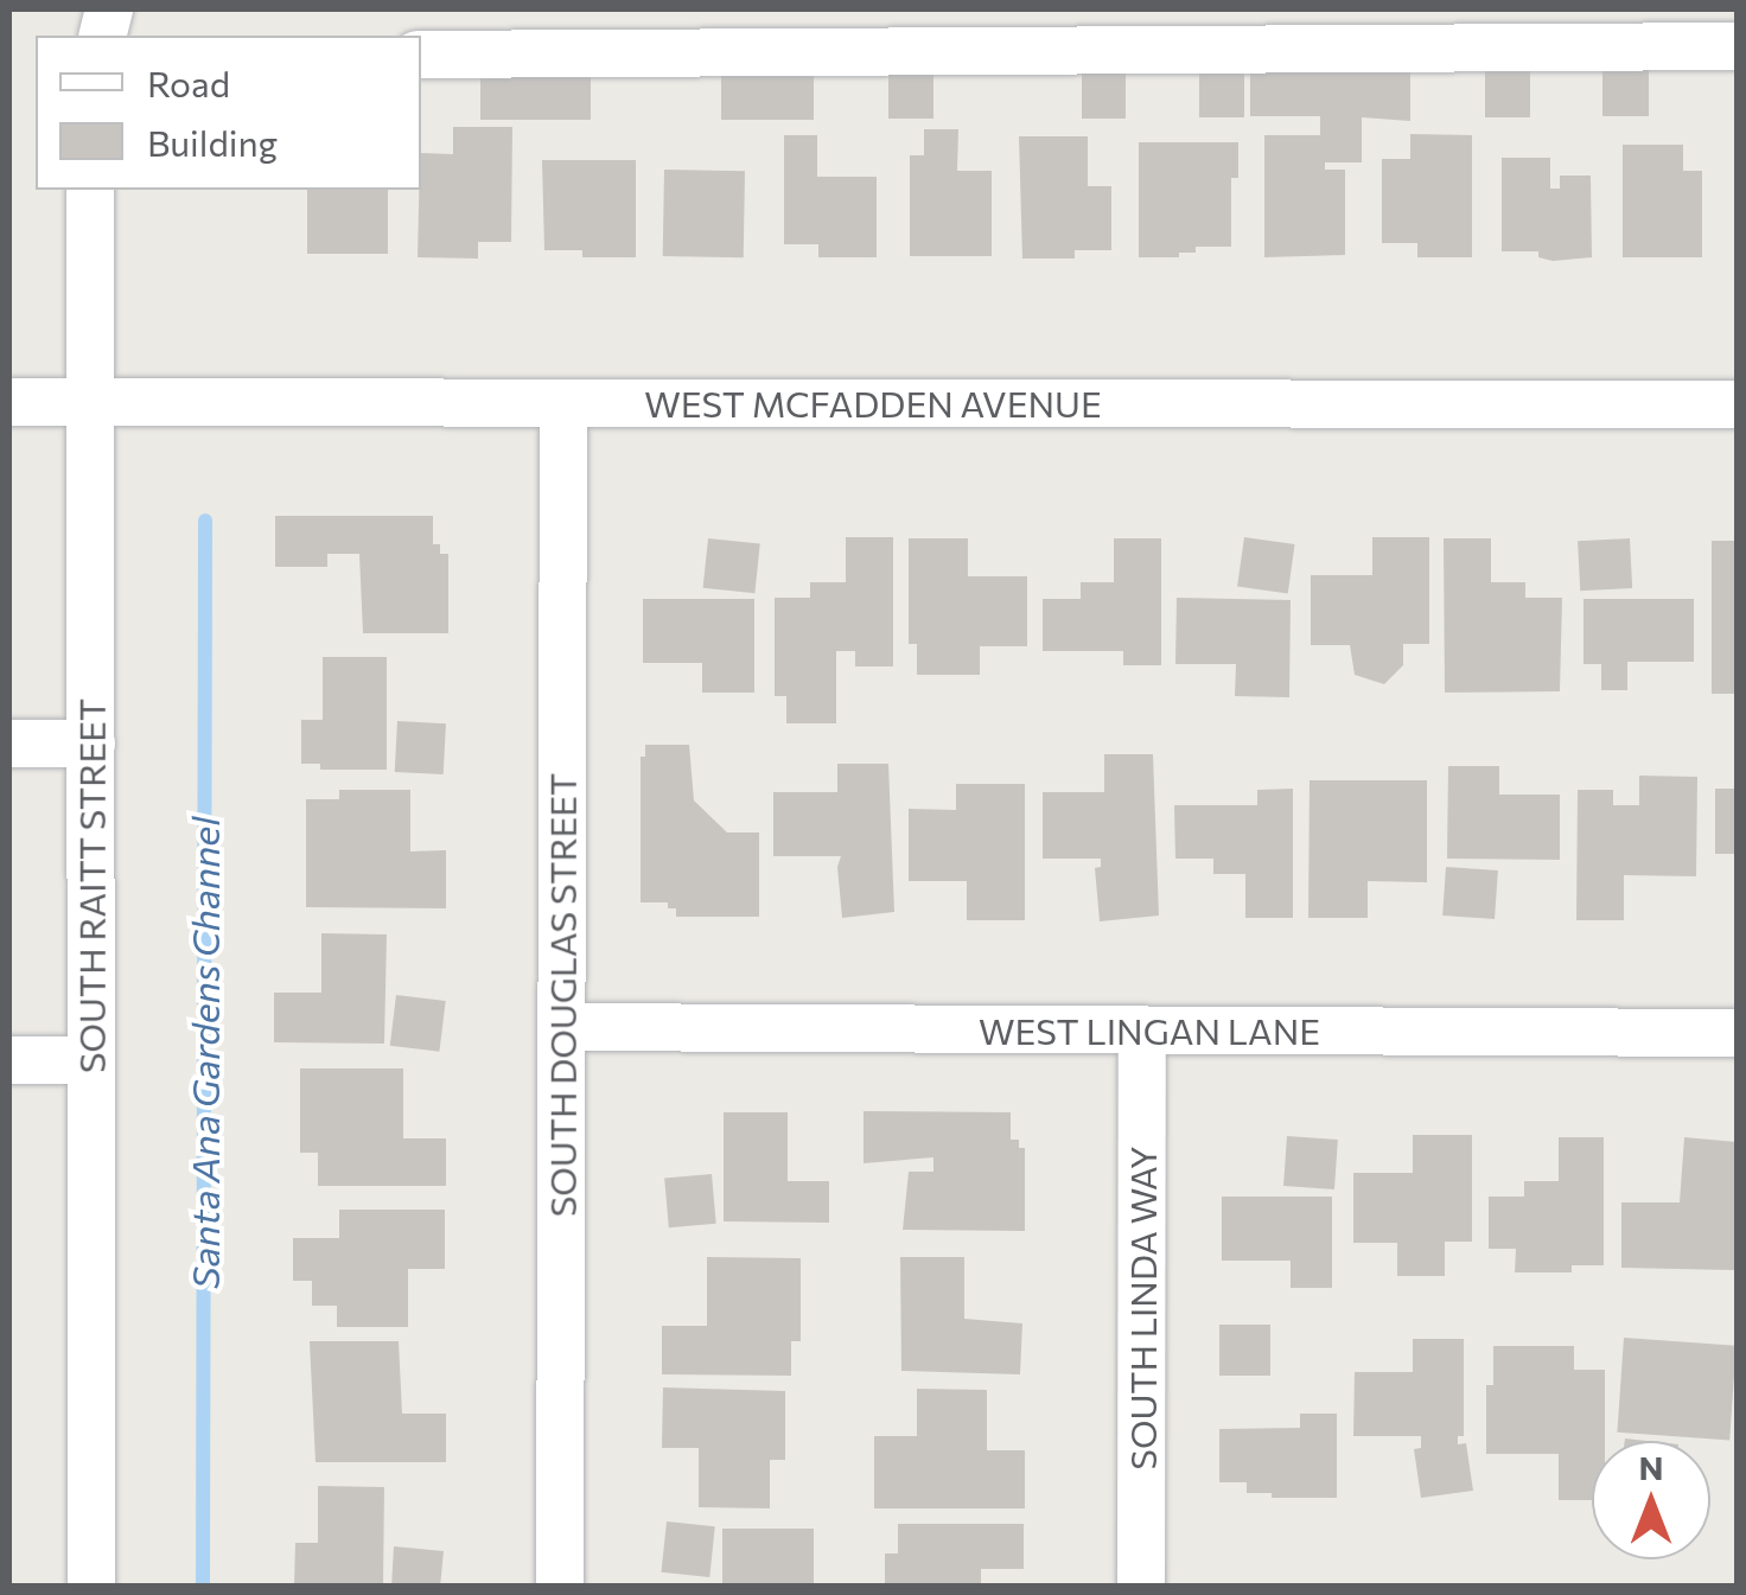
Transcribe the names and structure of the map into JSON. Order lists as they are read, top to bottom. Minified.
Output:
{"streets":{"street":["WEST MCFADDEN AVENUE","SOUTH RAITT STREET","SOUTH DOUGLAS STREET","WEST LINGAN LANE","SOUTH LINDA WAY"]},"crossings":[["WEST MCFADDEN AVENUE","SOUTH RAITT STREET"],["WEST MCFADDEN AVENUE","SOUTH DOUGLAS STREET"],["SOUTH DOUGLAS STREET","WEST LINGAN LANE"],["WEST LINGAN LANE","SOUTH LINDA WAY"]],"water":["Santa Ana Gardens Channel"],"legend":["Road","Building"],"north":"top"}
